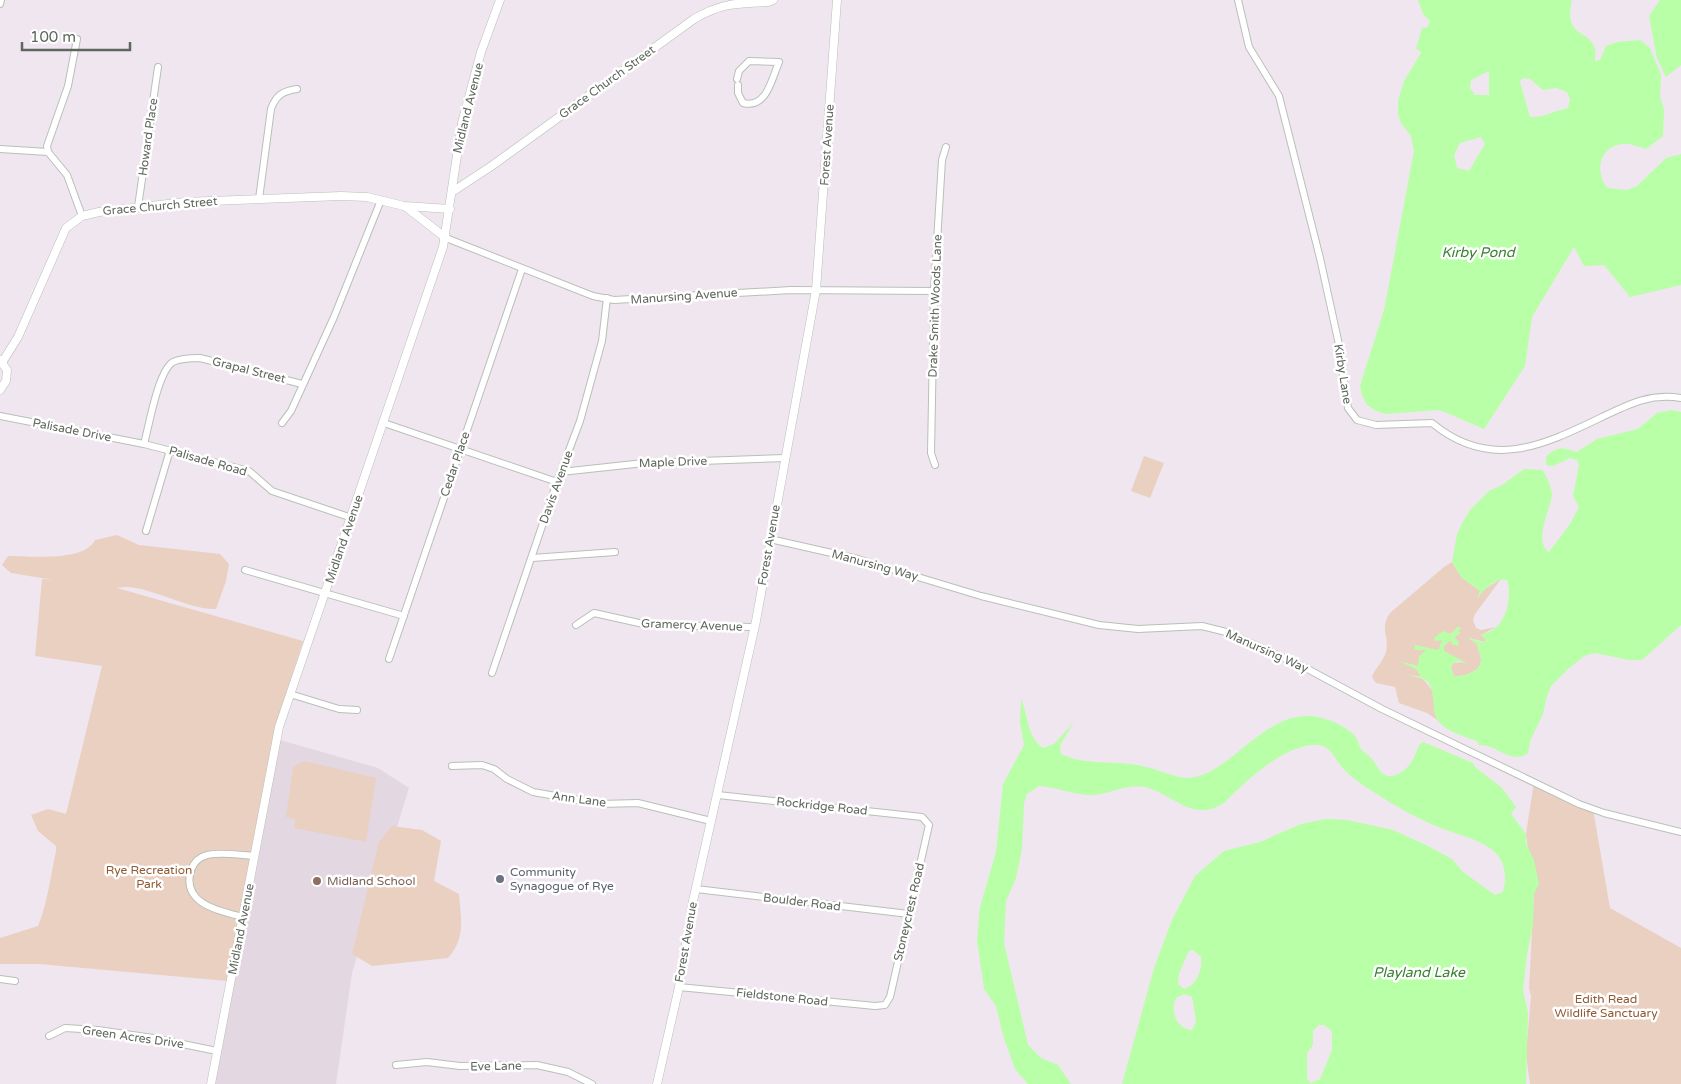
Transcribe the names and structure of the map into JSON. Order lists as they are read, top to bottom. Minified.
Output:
{"streets":{"street":["Grace Church Street","Midland Avenue","Howard Place","Forest Avenue","Manursing Avenue","Drake Smith Woods Lane","Grapal Street","Kirby Lane","Palisade Drive","Palisade Road","Maple Drive","Cedar Place","Davis Avenue","Manursing Way","Gramercy Avenue","Ann Lane","Rockridge Road","Boulder Road","Stoneycrest Road","Fieldstone Road","Green Acres Drive","Eve Lane"]},"crossings":[["Grace Church Street","Midland Avenue"],["Grace Church Street","Howard Place"],["Grace Church Street","Manursing Avenue"],["Grace Church Street","Grapal Street"],["Midland Avenue","Manursing Avenue"],["Midland Avenue","Palisade Road"],["Midland Avenue","Green Acres Drive"],["Forest Avenue","Manursing Avenue"],["Forest Avenue","Maple Drive"],["Forest Avenue","Manursing Way"],["Forest Avenue","Gramercy Avenue"],["Forest Avenue","Ann Lane"],["Forest Avenue","Rockridge Road"],["Forest Avenue","Boulder Road"],["Forest Avenue","Fieldstone Road"],["Manursing Avenue","Drake Smith Woods Lane"],["Manursing Avenue","Cedar Place"],["Manursing Avenue","Davis Avenue"],["Grapal Street","Palisade Drive"],["Grapal Street","Palisade Road"],["Palisade Drive","Palisade Road"],["Maple Drive","Davis Avenue"],["Rockridge Road","Stoneycrest Road"],["Boulder Road","Stoneycrest Road"],["Stoneycrest Road","Fieldstone Road"]],"water":["Kirby Pond","Playland Lake"],"parks":["Rye Recreation Park","Edith Read Wildlife Sanctuary"],"places":["Community Synagogue of Rye","Midland School"],"scale_bar":"100 m"}
